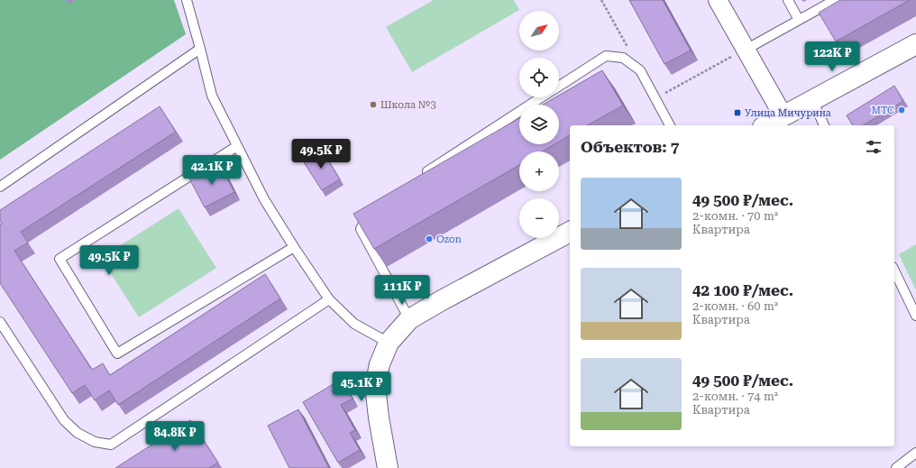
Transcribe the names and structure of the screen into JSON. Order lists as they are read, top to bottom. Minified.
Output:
{"places":{"other":["Школа №3","МТС","Ozon"],"transit":["Улица Мичурина"]},"north":"top right","page":{"map_buttons":["+","−"],"price":["122K ₽","49.5K ₽","42.1K ₽","49.5K ₽","111K ₽","45.1K ₽","84.8K ₽"],"heading":"Объектов: 7","list":[{"name":"49 500 ₽/мес.","note":"2-комн. · 70 m² · Квартира"},{"name":"42 100 ₽/мес.","note":"2-комн. · 60 m² · Квартира"},{"name":"49 500 ₽/мес.","note":"2-комн. · 74 m² · Квартира"}]}}
